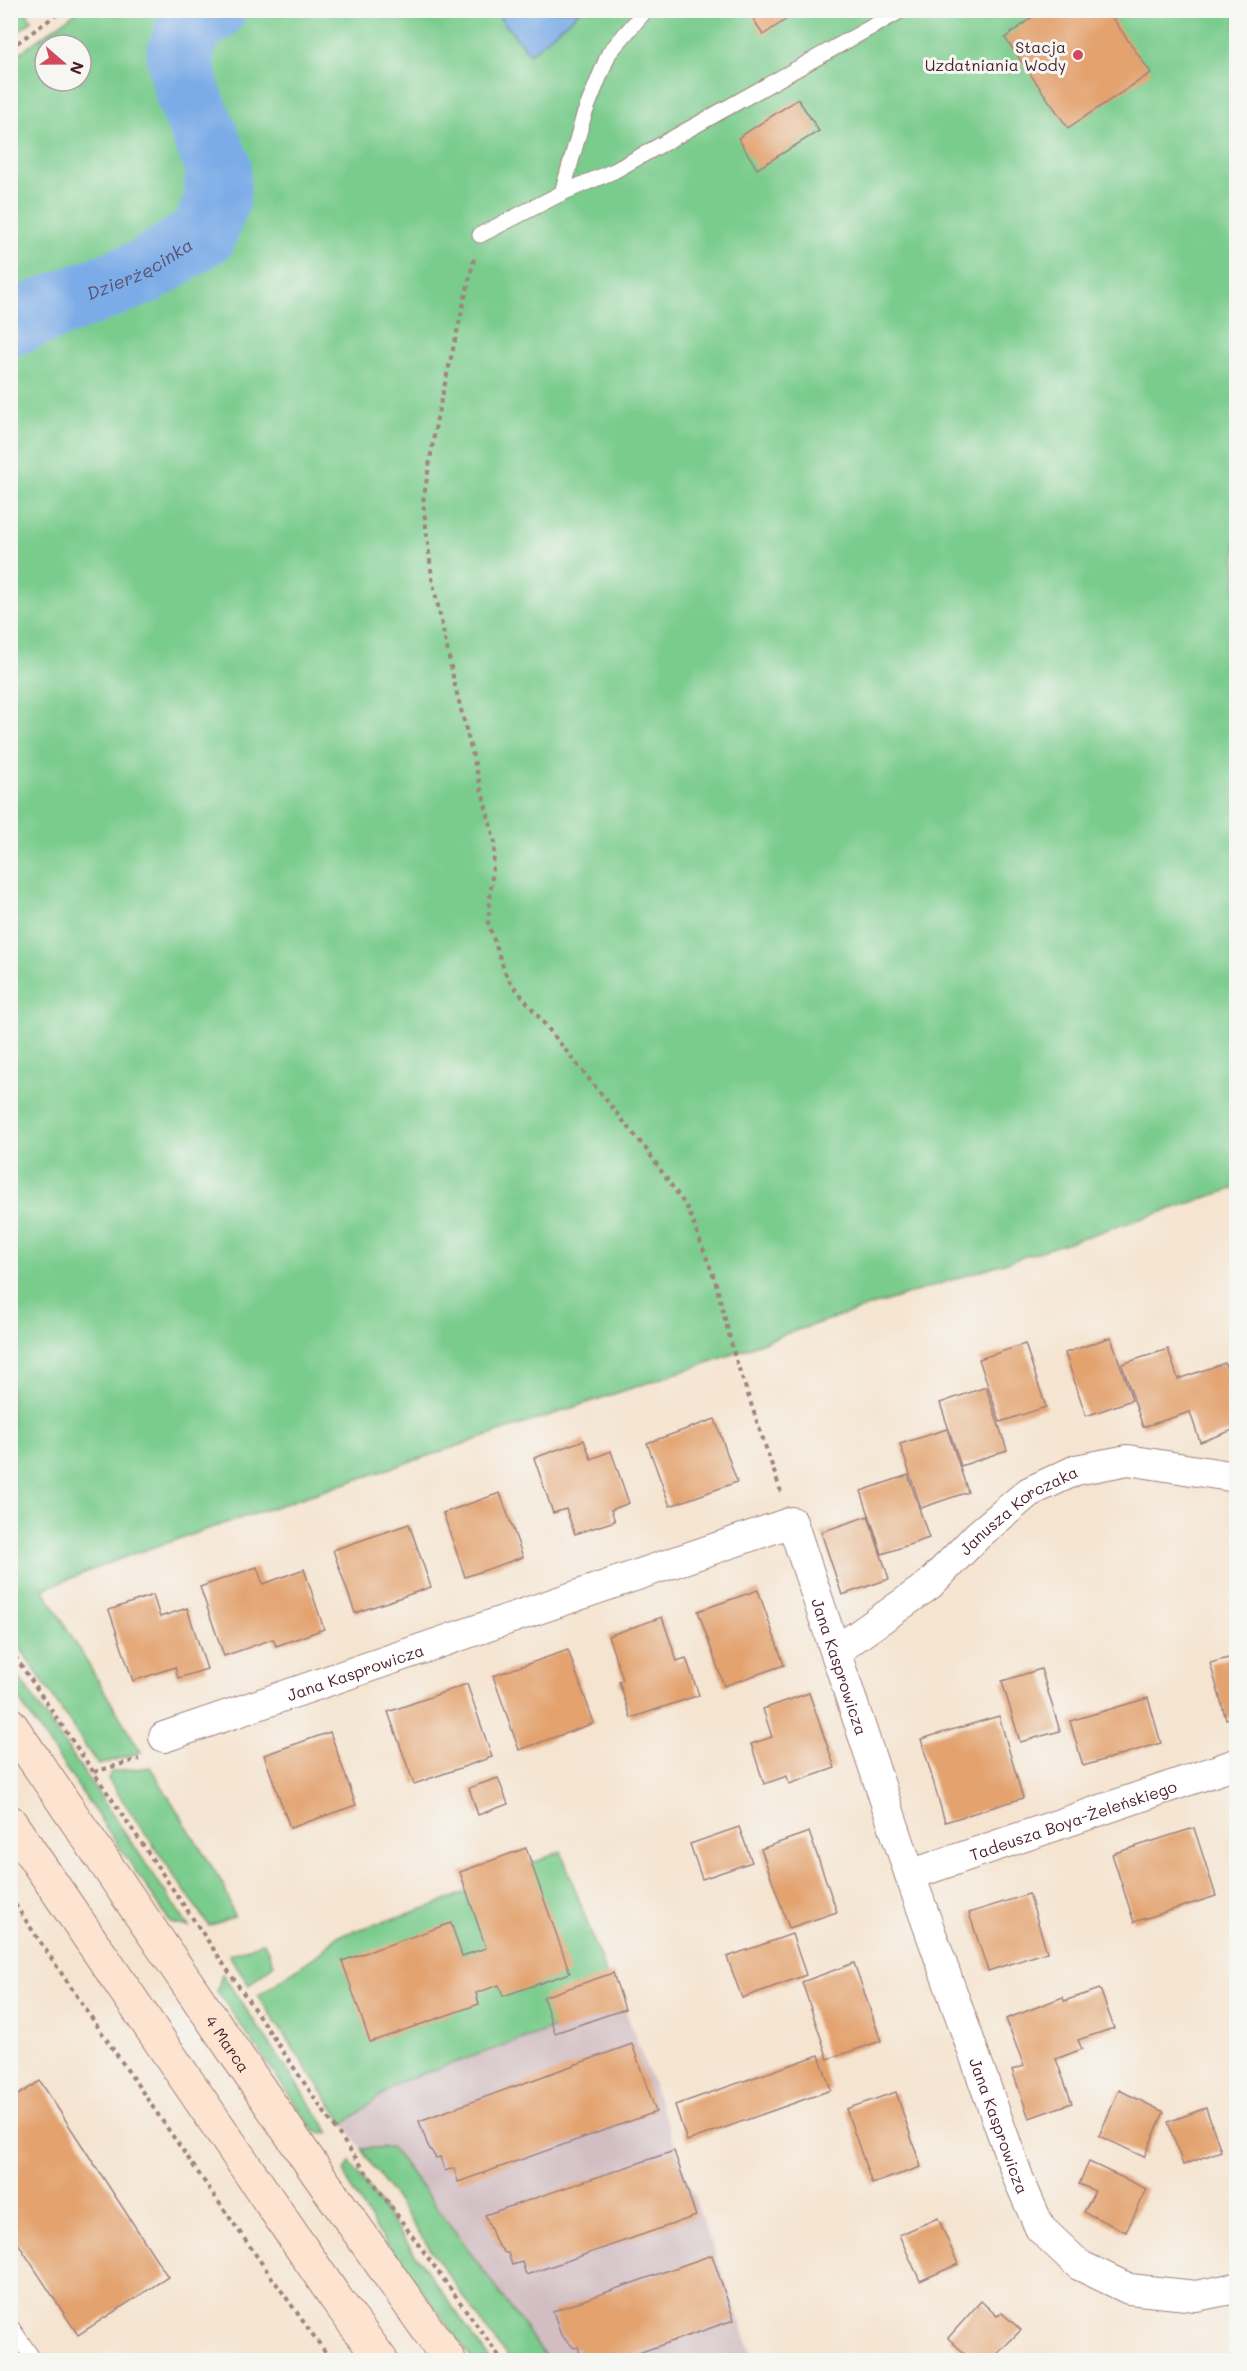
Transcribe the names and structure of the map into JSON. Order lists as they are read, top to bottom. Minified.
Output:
{"streets":{"main road":["4 Marca"],"street":["Janusza Korczaka","Jana Kasprowicza","Tadeusza Boya-Żeleńskiego"]},"crossings":[["Janusza Korczaka","Jana Kasprowicza"],["Jana Kasprowicza","Tadeusza Boya-Żeleńskiego"]],"water":["Dzierżęcinka"],"places":["Stacja Uzdatniania Wody"],"north":"right"}
